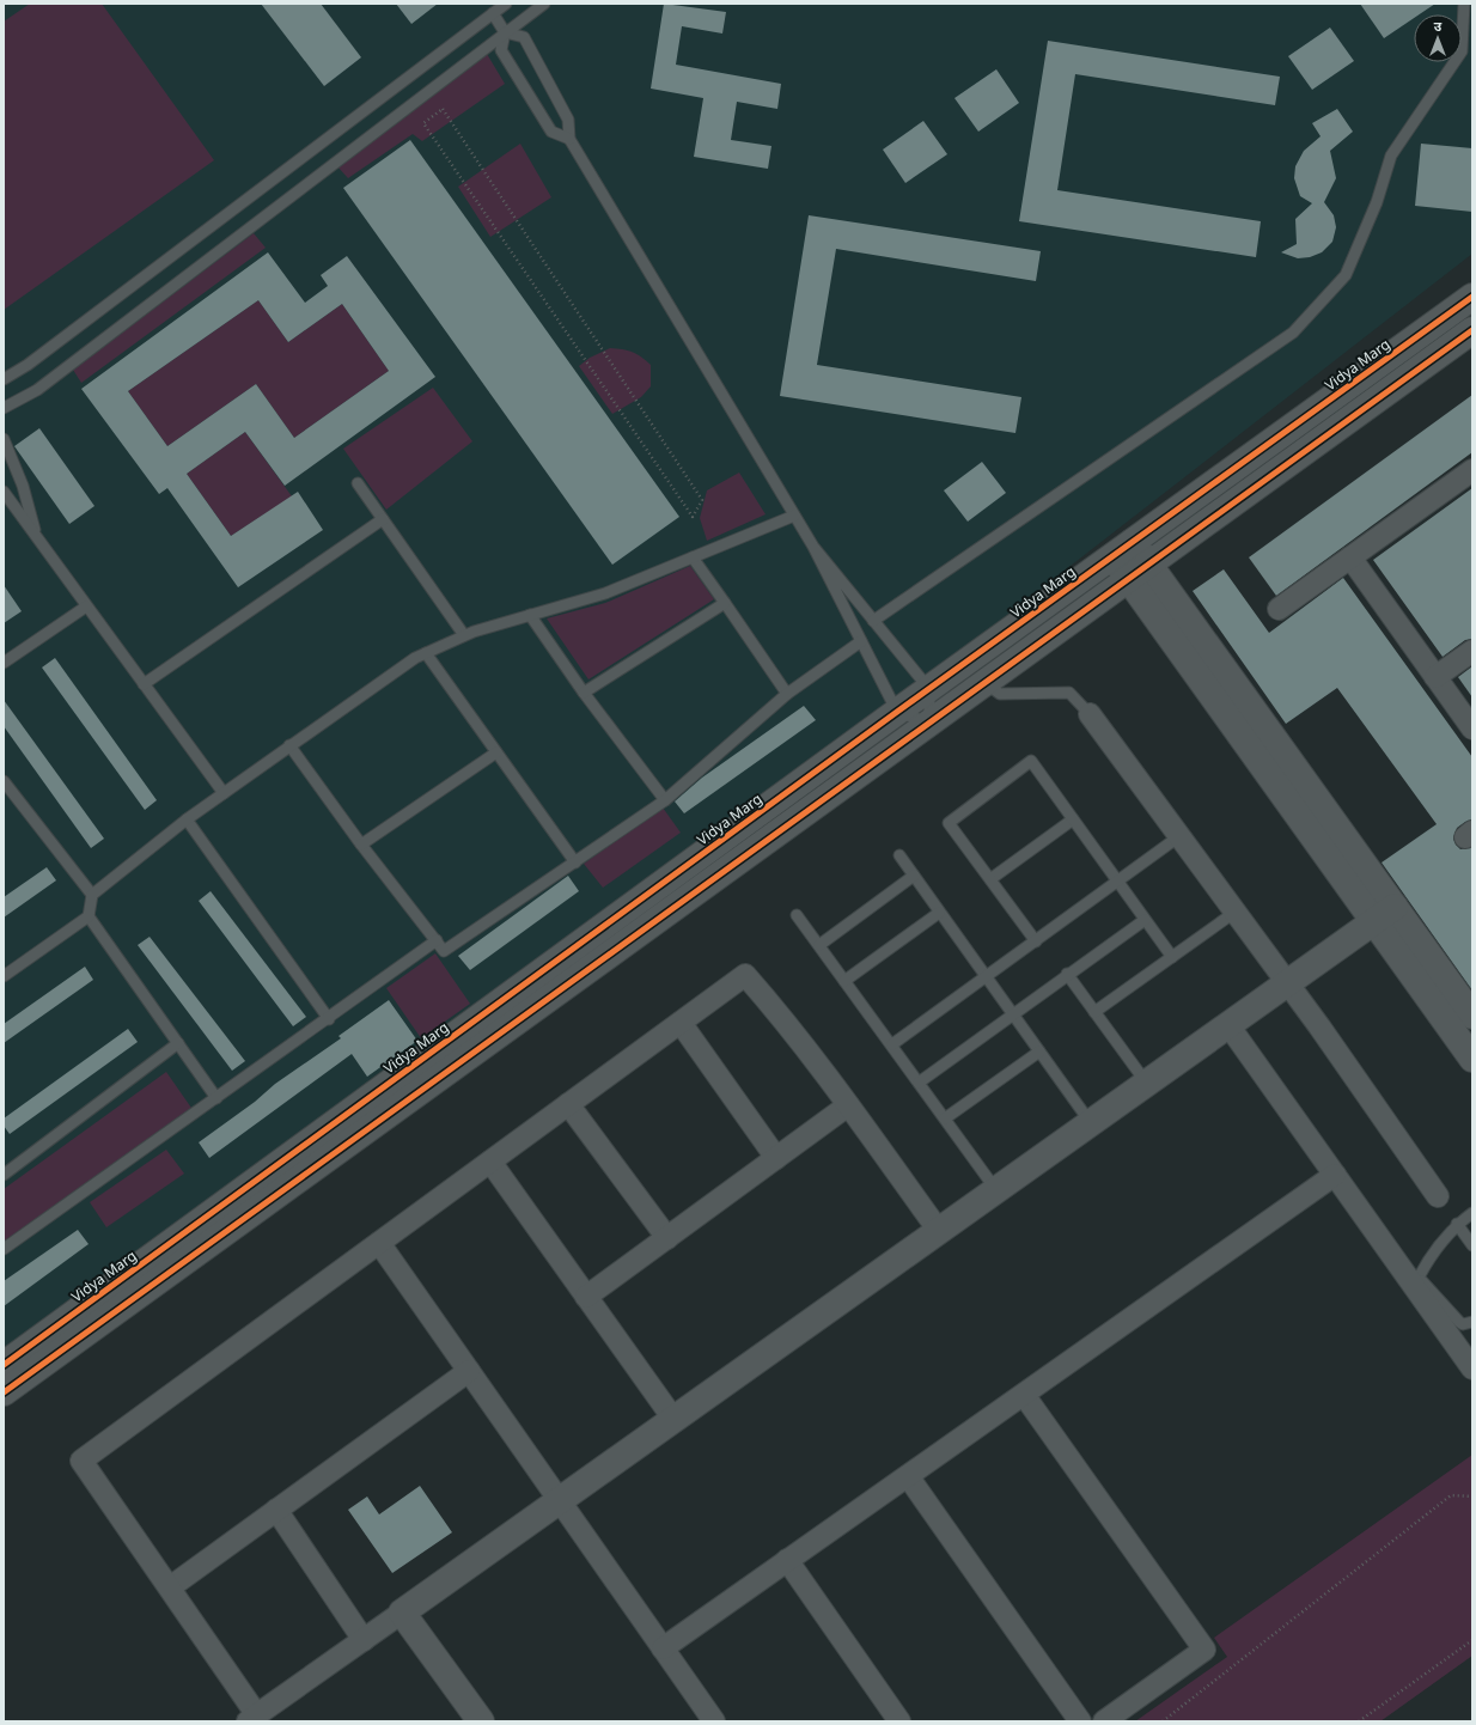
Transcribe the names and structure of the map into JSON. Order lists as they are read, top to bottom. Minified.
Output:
{"streets":{"main road":["Vidya Marg"]},"north":"top"}
